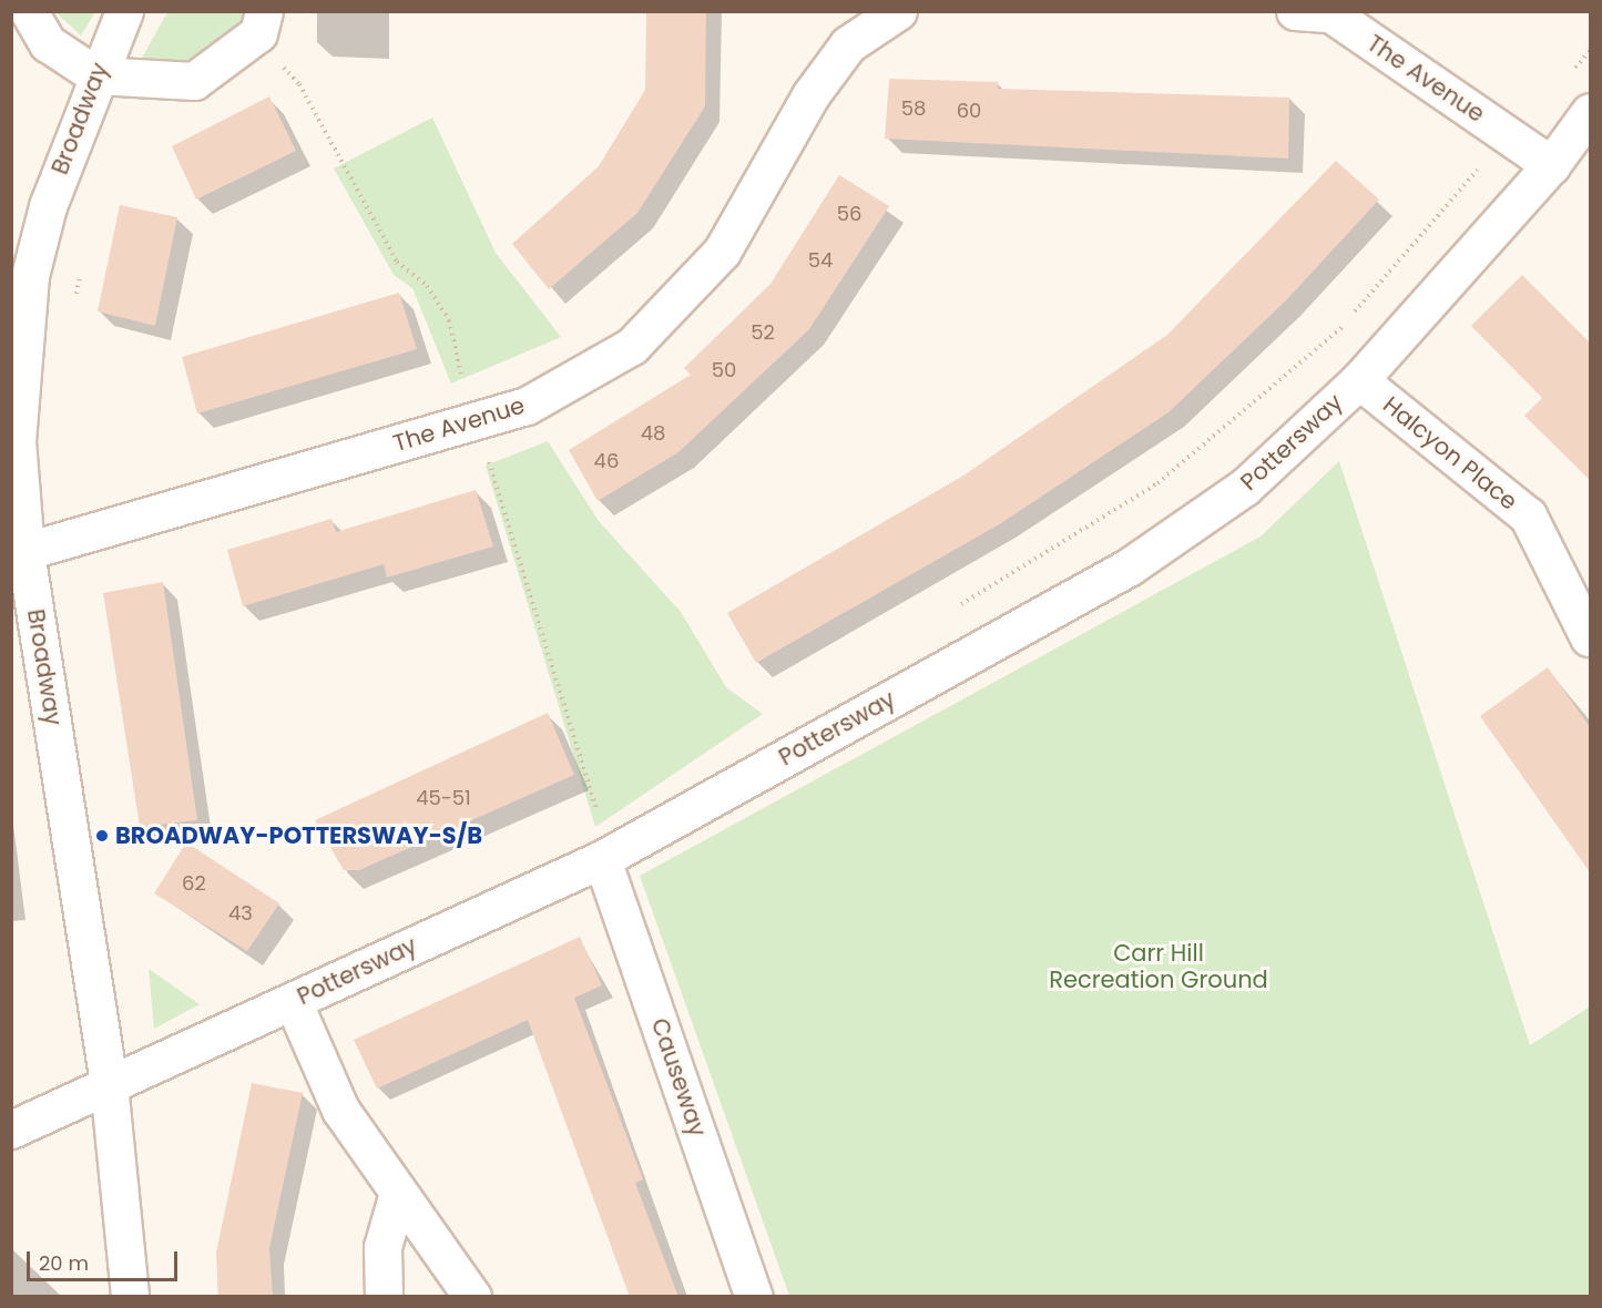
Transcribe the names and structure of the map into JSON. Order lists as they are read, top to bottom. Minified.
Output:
{"streets":{"street":["The Avenue","Broadway","Pottersway","Halcyon Place","Causeway"]},"crossings":[["The Avenue","Broadway"],["The Avenue","Pottersway"],["Broadway","Pottersway"],["Pottersway","Halcyon Place"],["Pottersway","Causeway"]],"parks":["Carr Hill Recreation Ground"],"places":["BROADWAY-POTTERSWAY-S/B"],"house_numbers":["58","60","56","54","52","50","48","46","45-51","62","43"],"scale_bar":"20 m"}
